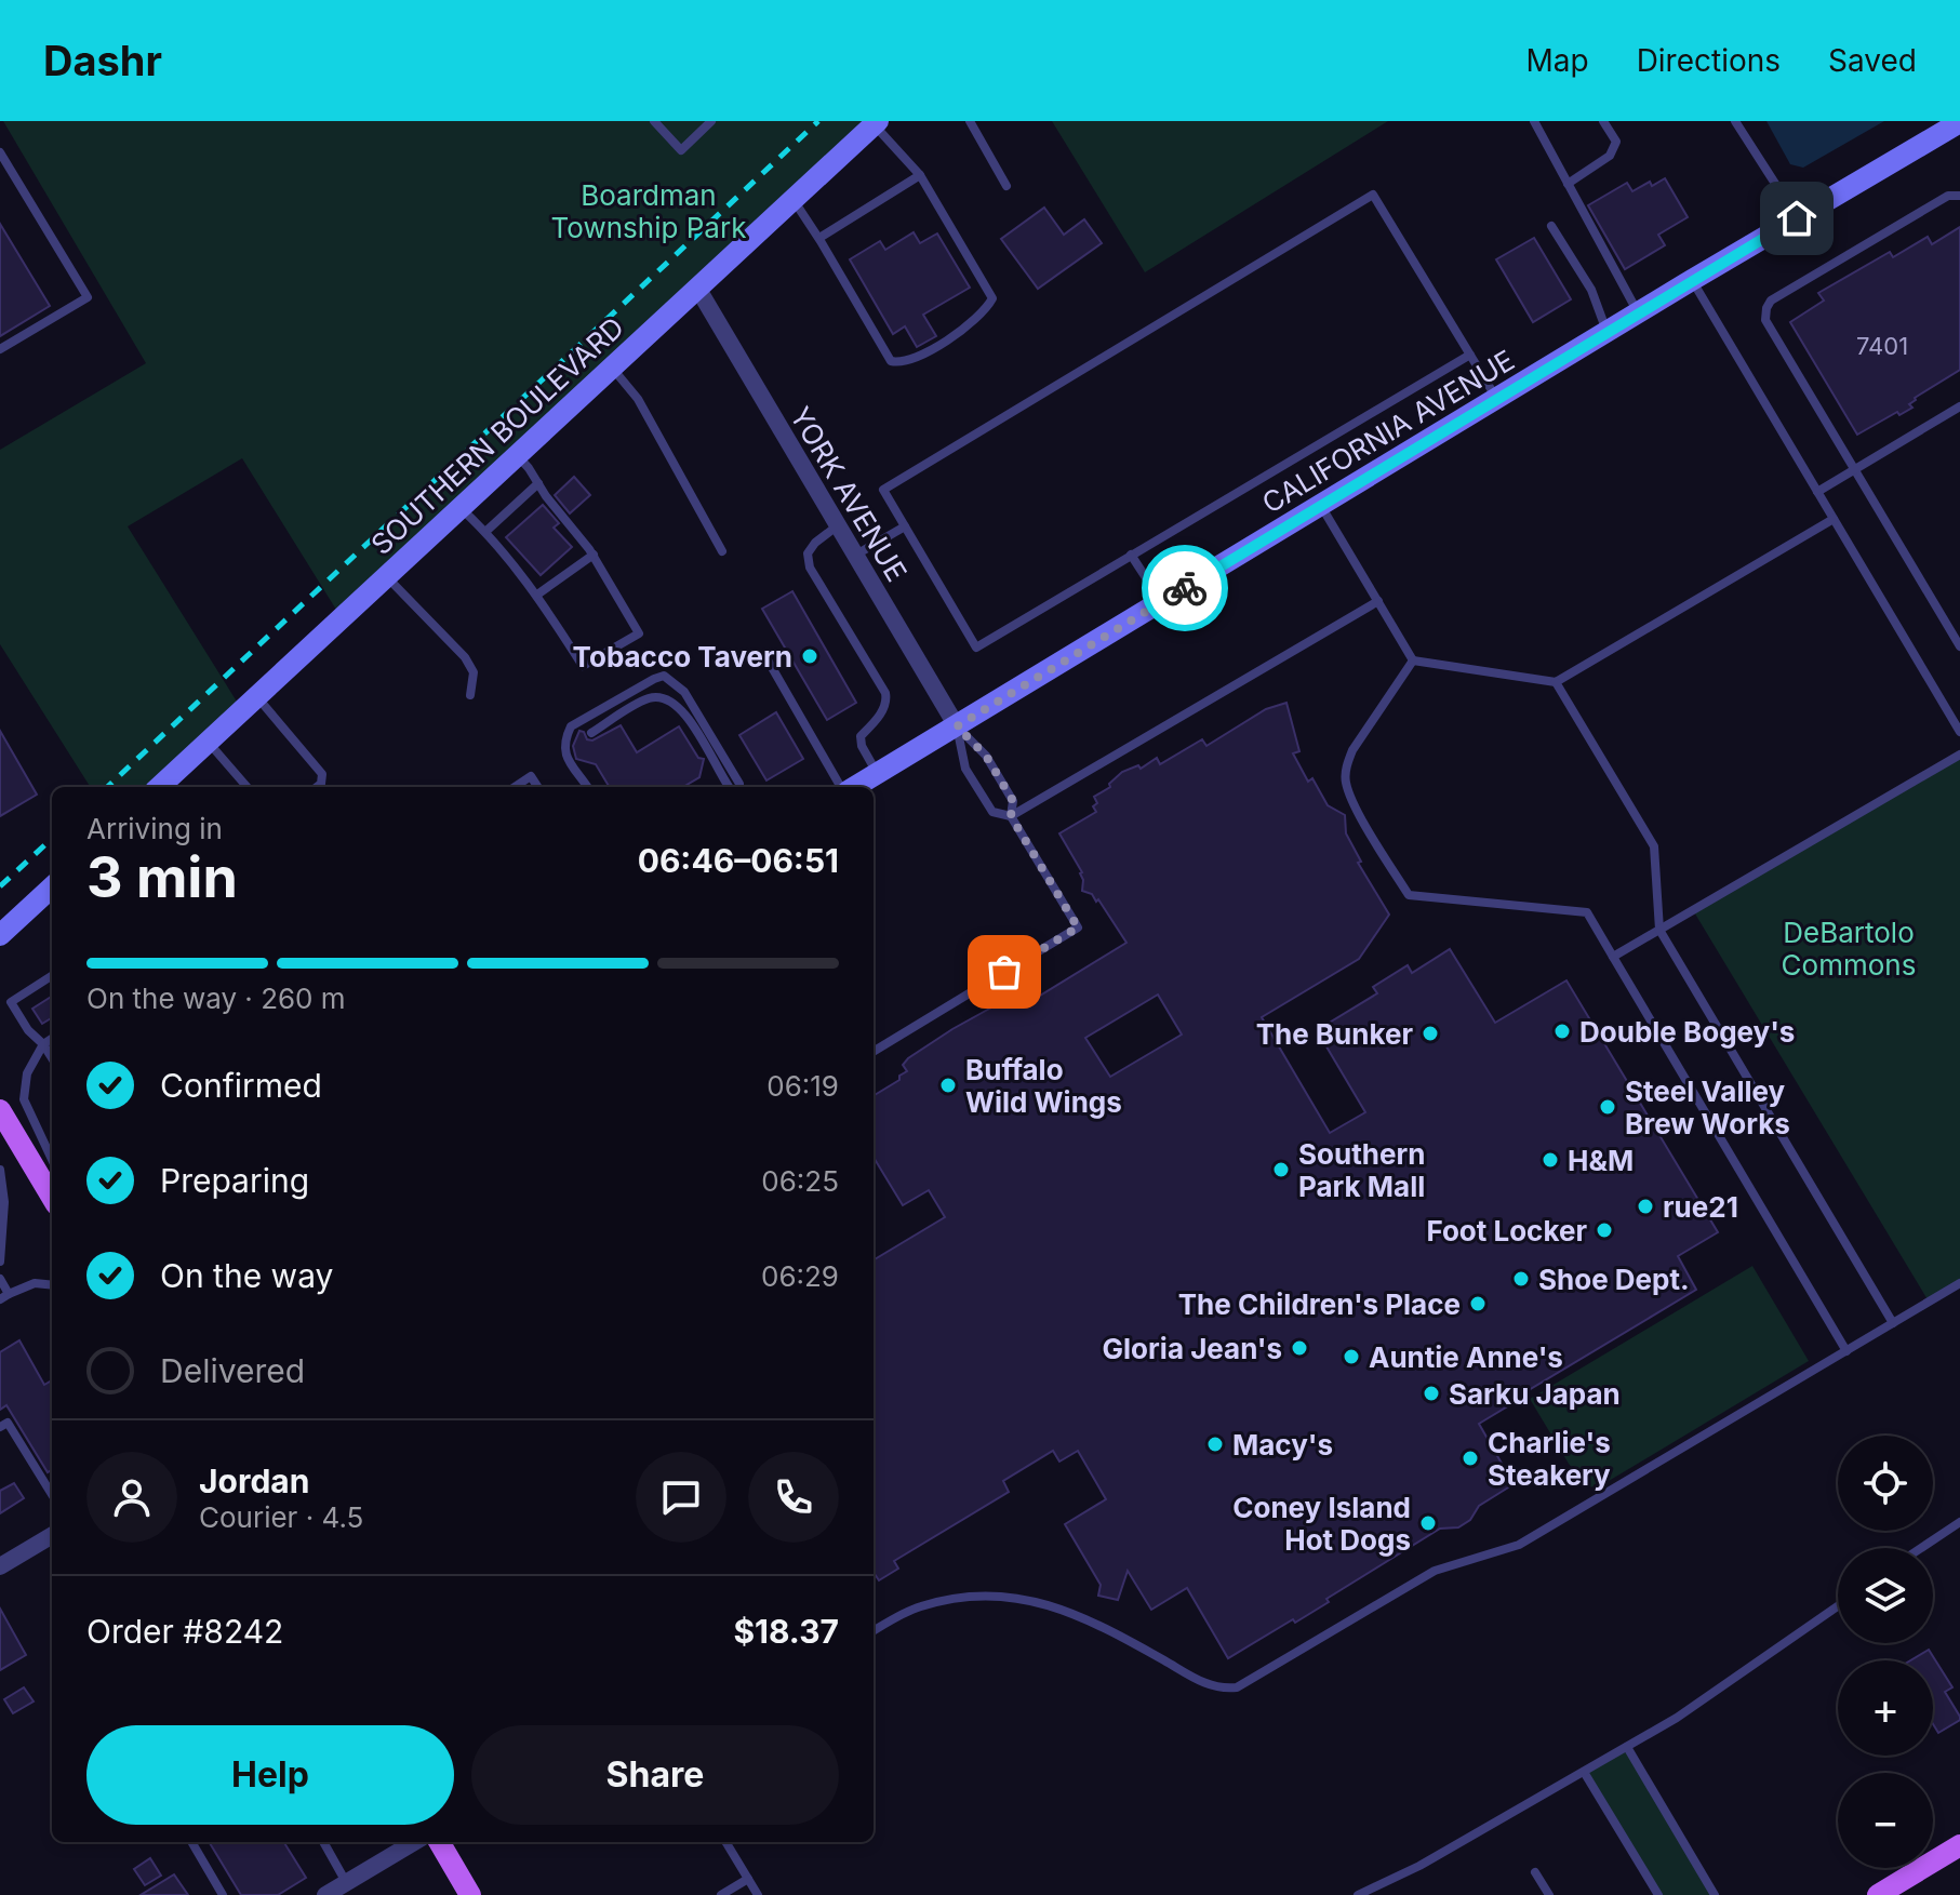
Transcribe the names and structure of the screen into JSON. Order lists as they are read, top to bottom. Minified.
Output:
{"streets":{"street":["CALIFORNIA AVENUE","SOUTHERN BOULEVARD","YORK AVENUE"]},"crossings":[["CALIFORNIA AVENUE","YORK AVENUE"],["SOUTHERN BOULEVARD","YORK AVENUE"]],"parks":["Boardman Township Park","DeBartolo Commons"],"places":["Tobacco Tavern","Double Bogey's","The Bunker","Buffalo Wild Wings","Steel Valley Brew Works","H&M","Southern Park Mall","rue21","Foot Locker","Shoe Dept.","The Children's Place","Gloria Jean's","Auntie Anne's","Sarku Japan","Macy's","Charlie's Steakery","Coney Island Hot Dogs"],"house_numbers":["7401"],"page":{"header":"Dashr","nav":["Map","Directions","Saved"],"heading":["3 min","Arriving in","06:46–06:51"],"panel":["Jordan","Courier · 4.5","Order #8242","$18.37"],"bar":"On the way · 260 m","list":[["Confirmed","06:19"],["Preparing","06:25"],["On the way","06:29"],"Delivered"],"map_buttons":["+","−"],"buttons":["Help","Share"]}}
